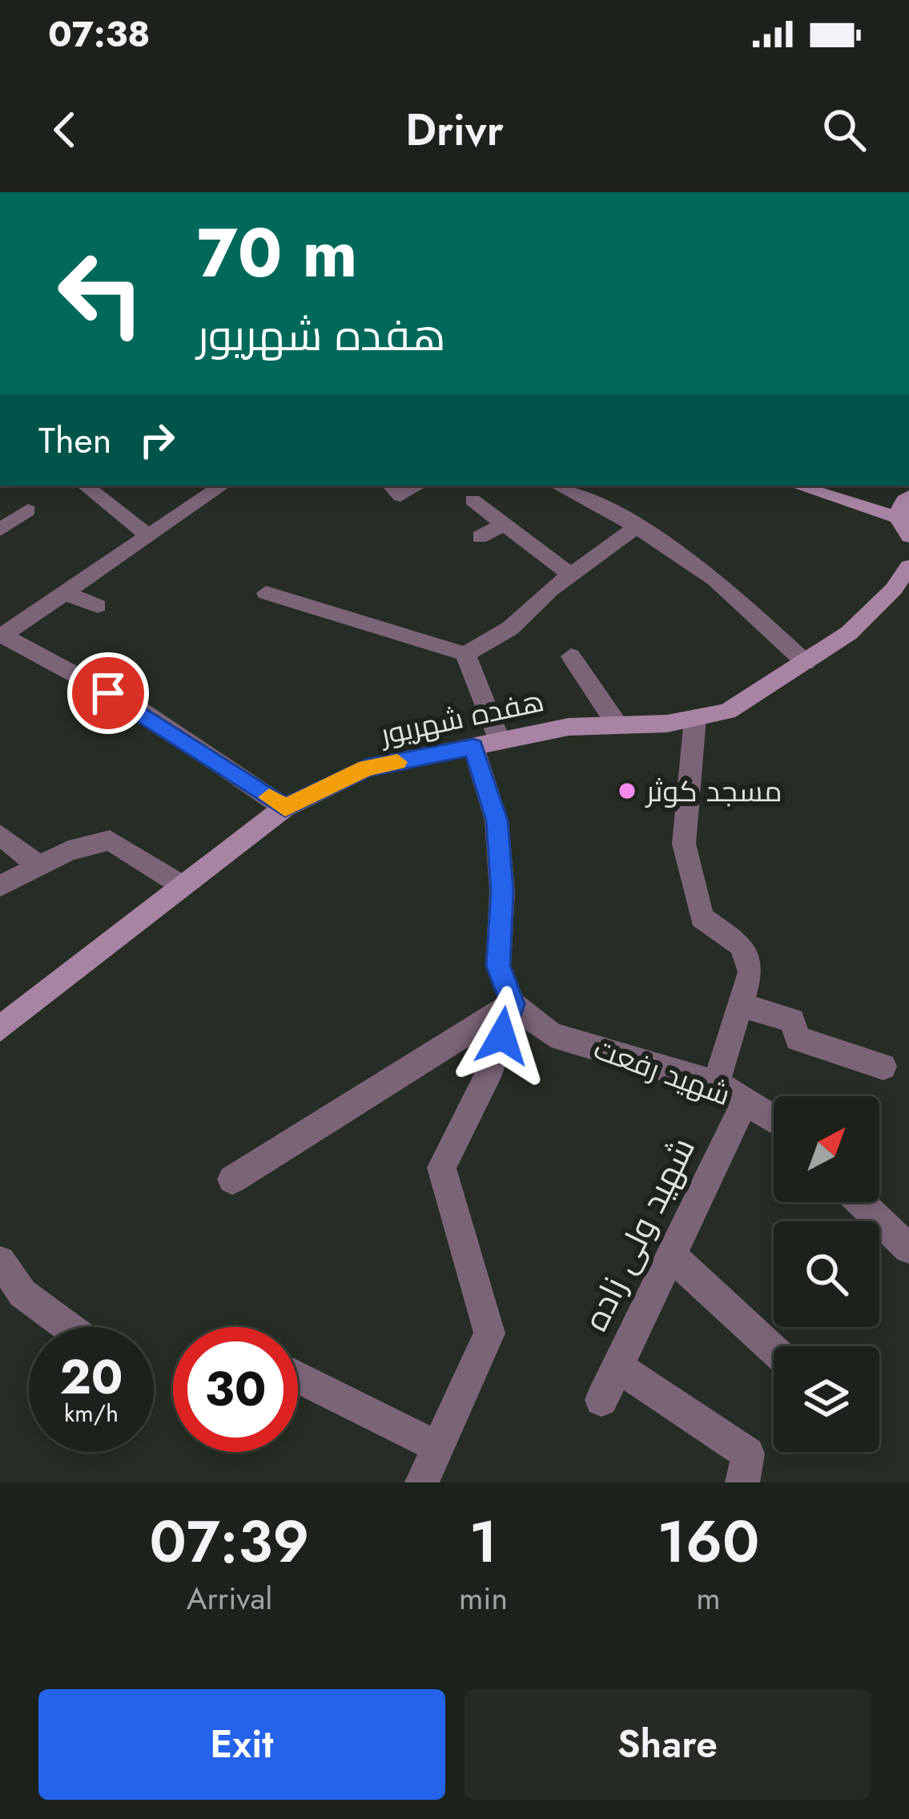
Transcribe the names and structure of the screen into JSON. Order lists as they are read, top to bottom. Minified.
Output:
{"streets":{"street":["هفده شهریور","شهید رفعت","شهید ولی زاده"]},"crossings":[["شهید رفعت","شهید ولی زاده"]],"places":["مسجد کوثر"],"north":"top right","page":{"status":"07:38","header":"Drivr","turn":["70 m","هفده شهریور"],"then":"Then","speed":"20 km/h","limit":"30","eta":["07:39","Arrival","1","min","160","m"],"buttons":["Exit","Share"]}}
